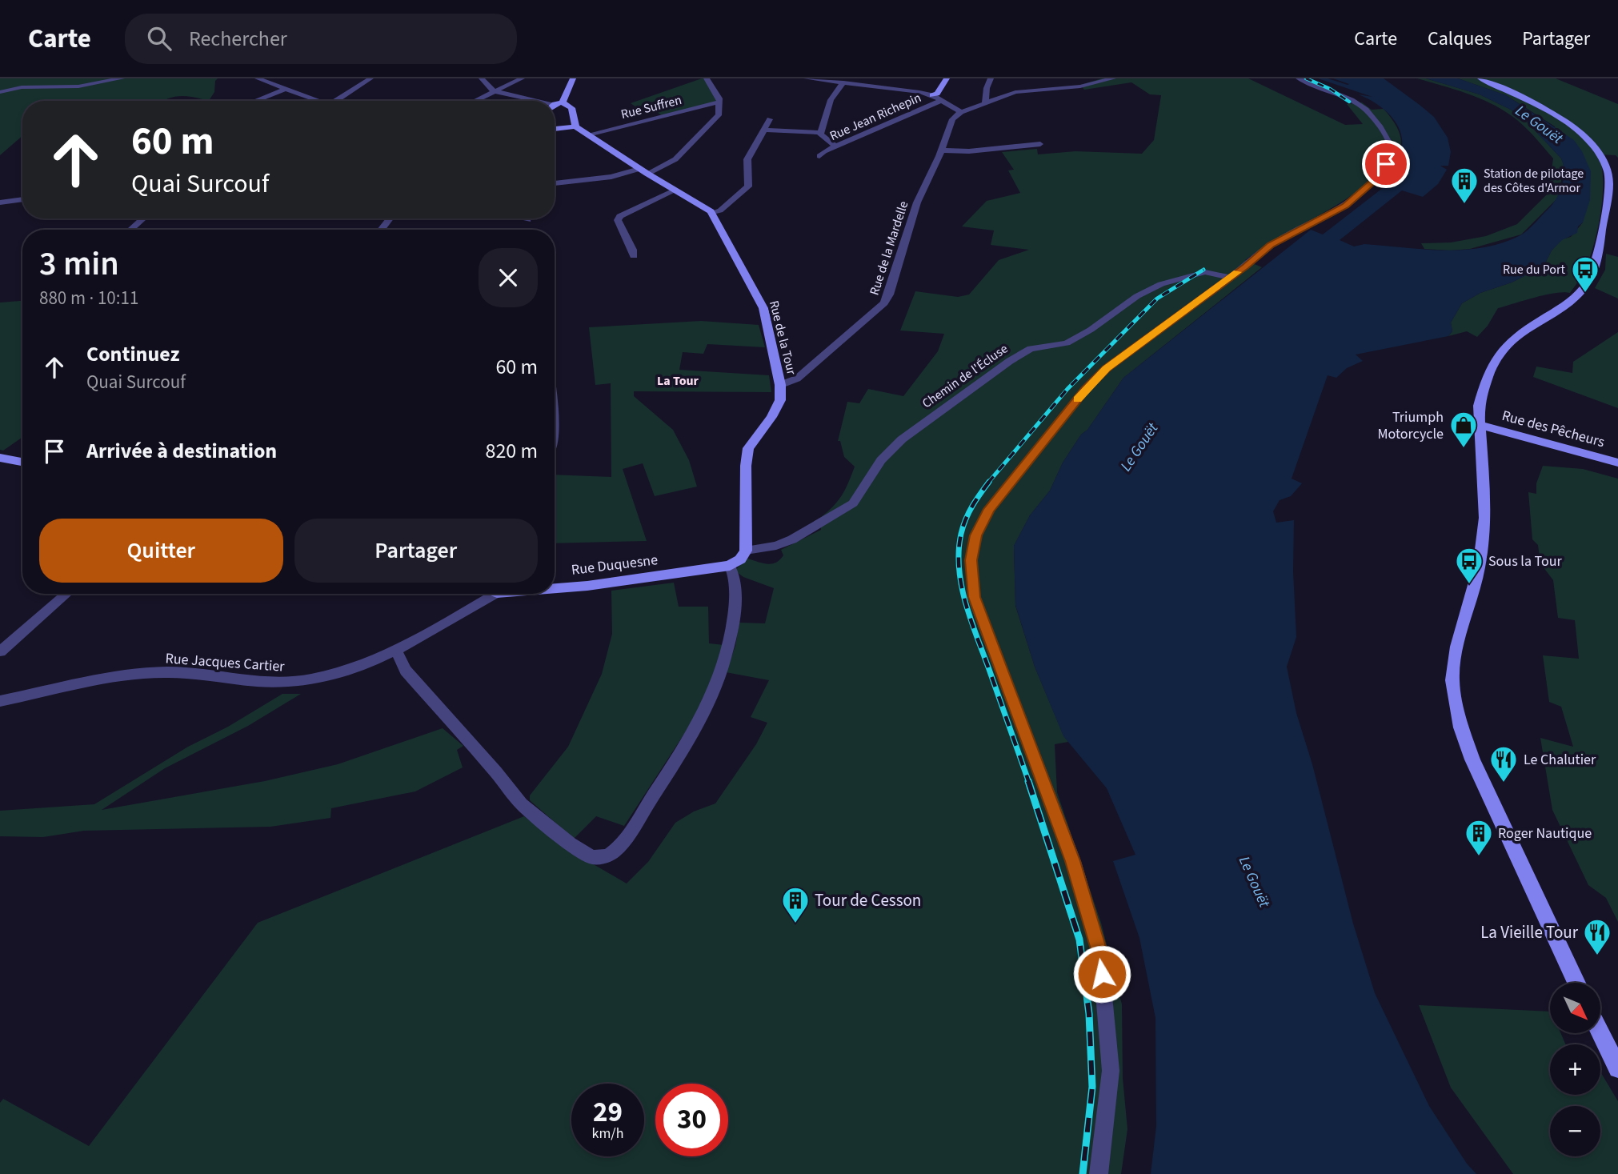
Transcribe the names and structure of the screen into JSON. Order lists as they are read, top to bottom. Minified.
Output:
{"streets":{"street":["Rue Suffren","Rue Jean Richepin","Rue de la Mardelle","Rue de la Tour","Chemin de l'Écluse","Rue des Pêcheurs","Rue Duquesne","Rue Jacques Cartier"]},"crossings":[["Rue Suffren","Rue de la Tour"],["Rue de la Mardelle","Rue de la Tour"],["Rue de la Tour","Chemin de l'Écluse"]],"districts":["La Tour"],"water":["Le Gouët"],"places":{"building":["Station de pilotage des Côtes d'Armor","Roger Nautique","Tour de Cesson"],"bus stop":["Rue du Port","Sous la Tour"],"shop":["Triumph Motorcycle"],"restaurant":["Le Chalutier","La Vieille Tour"]},"north":"bottom right","page":{"header":"Carte","search":"Rechercher","nav":["Carte","Calques","Partager"],"turn":["60 m","Quai Surcouf"],"heading":["3 min","880 m · 10:11"],"list":[{"name":"Continuez","note":"Quai Surcouf","value":"60 m"},{"name":"Arrivée à destination","value":"820 m"}],"buttons":["Quitter","Partager"],"map_buttons":["+","−"],"speed":"29 km/h","limit":"30"}}
